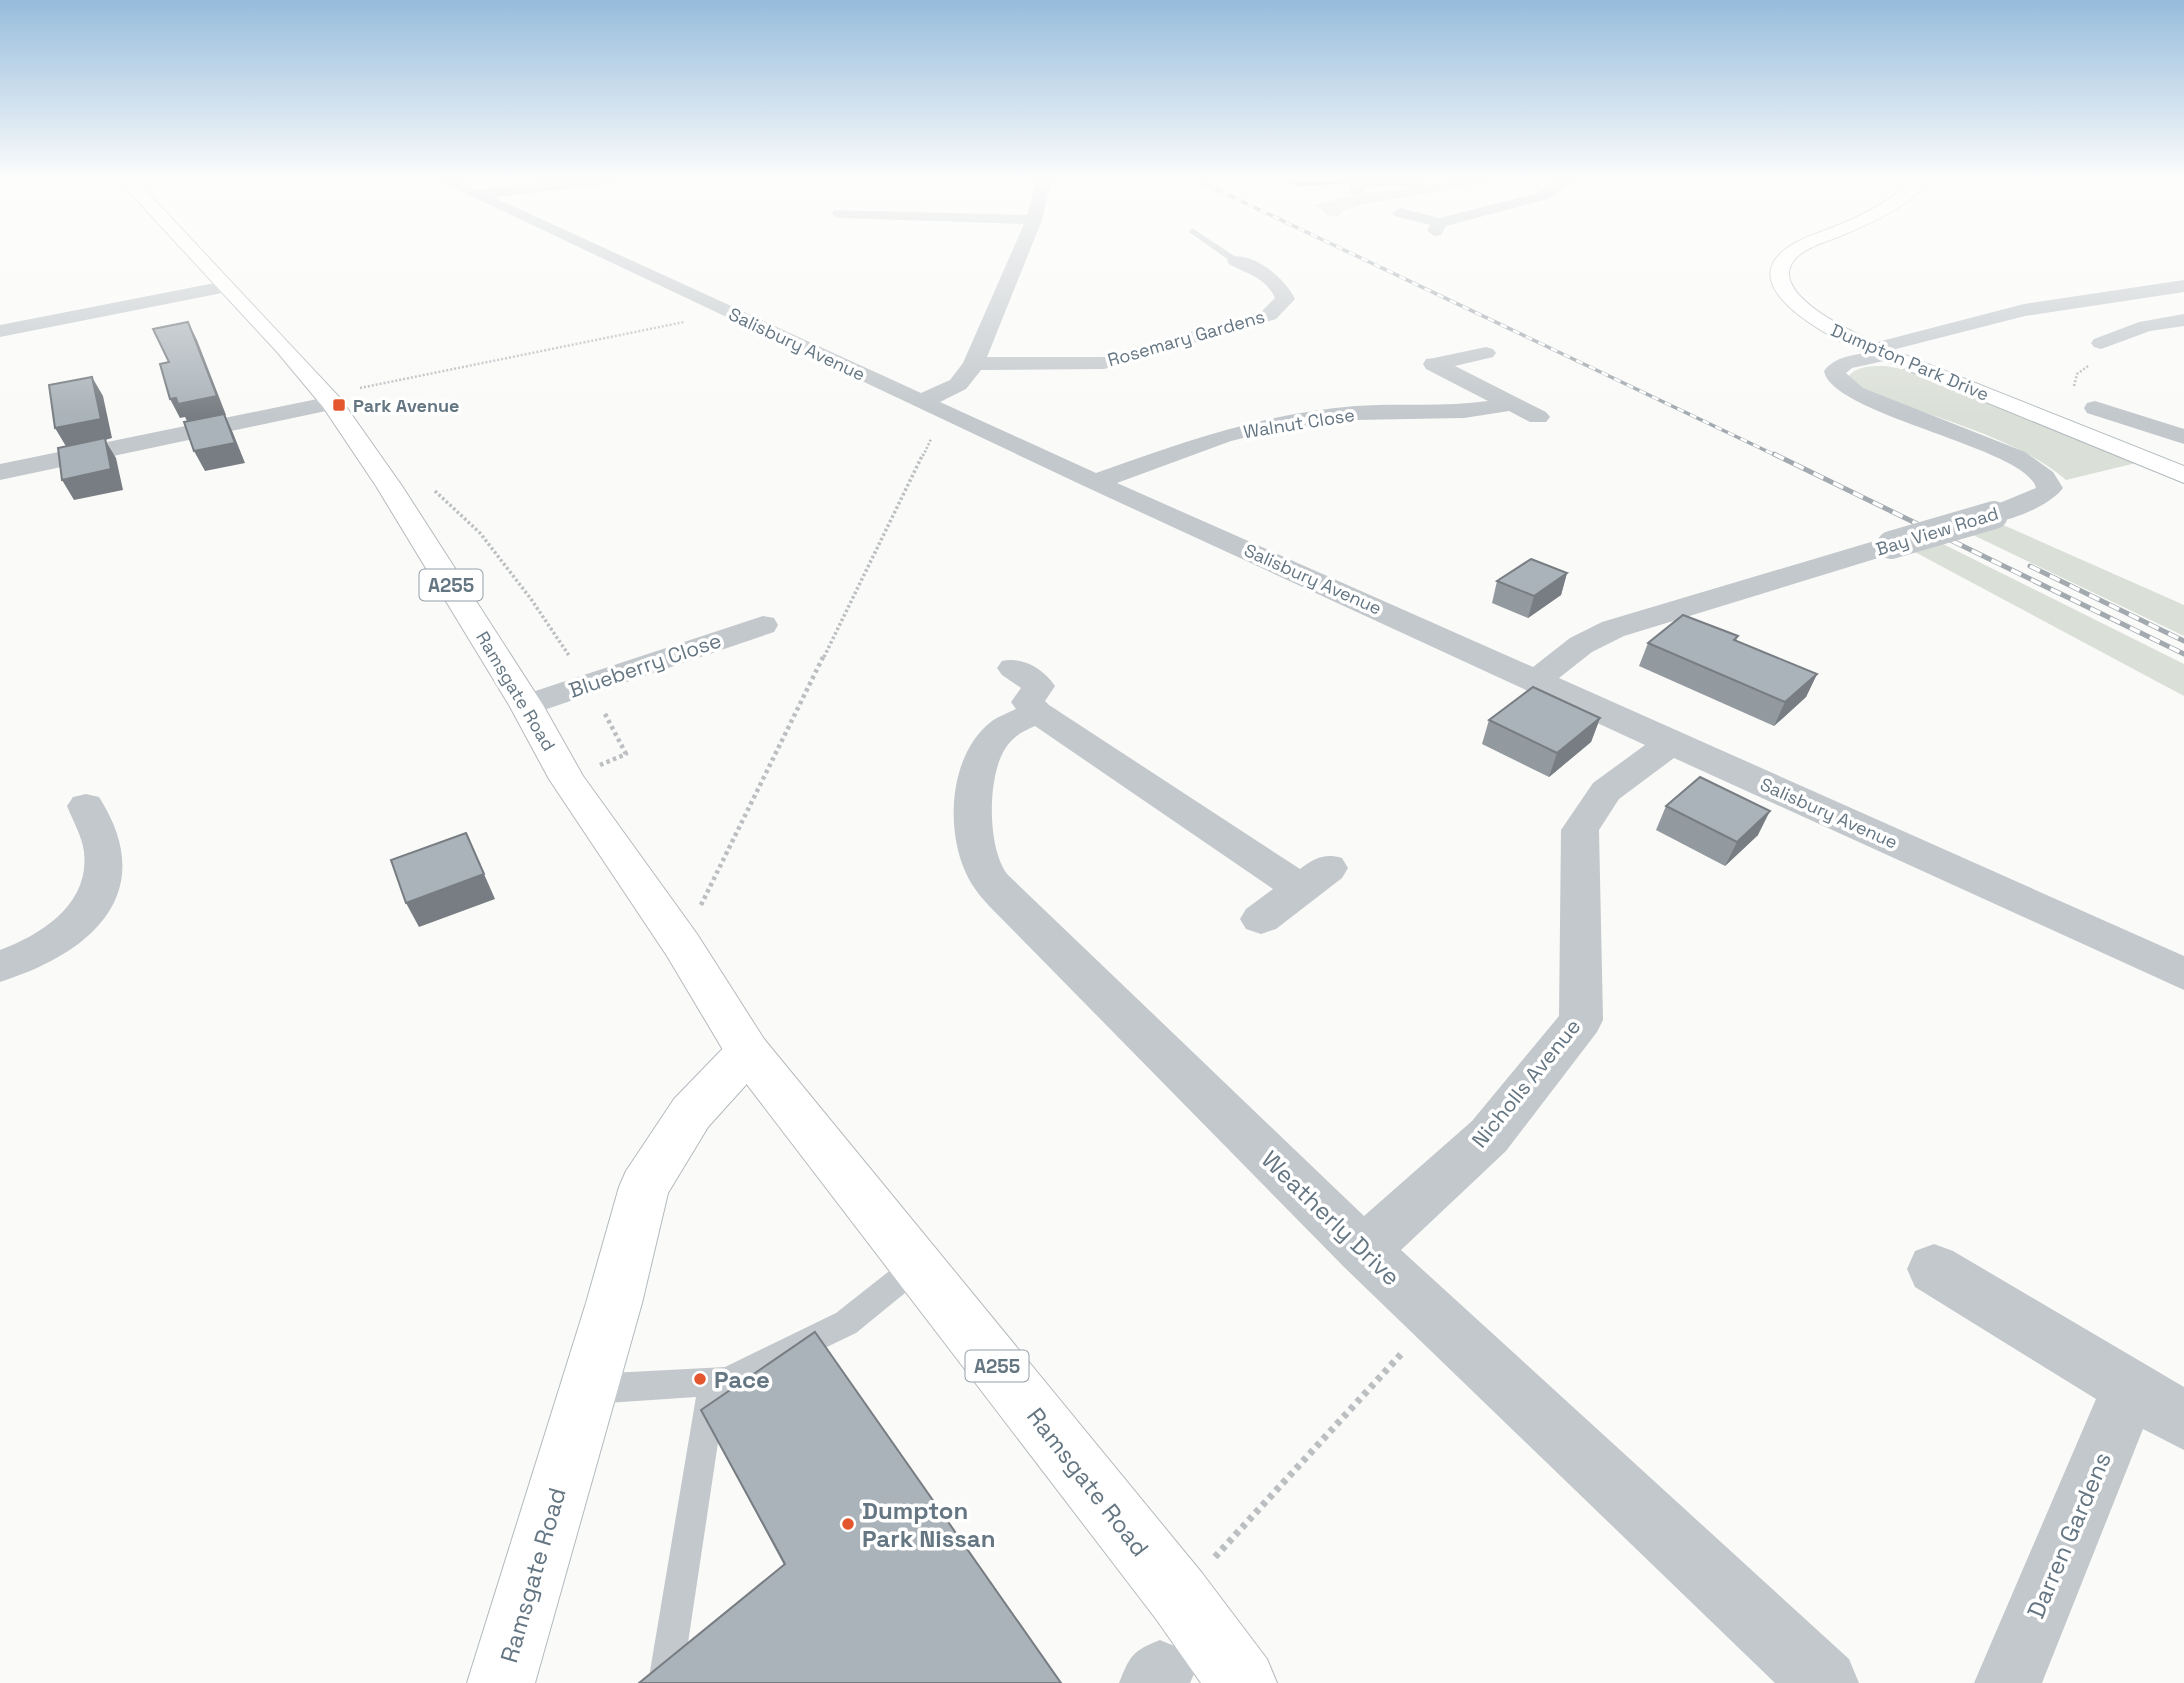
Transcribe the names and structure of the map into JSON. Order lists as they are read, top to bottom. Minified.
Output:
{"streets":{"main road":["Dumpton Park Drive","A255","Ramsgate Road"],"street":["Rosemary Gardens","Salisbury Avenue","Walnut Close","Bay View Road","Blueberry Close","Nicholls Avenue","Weatherly Drive","Darren Gardens"]},"crossings":[["Salisbury Avenue","Walnut Close"],["Salisbury Avenue","Bay View Road"],["Salisbury Avenue","Nicholls Avenue"],["Dumpton Park Drive","Bay View Road"],["Blueberry Close","Ramsgate Road"],["Nicholls Avenue","Weatherly Drive"]],"places":{"transit":["Park Avenue"],"other":["Pace","Dumpton Park Nissan"]}}
